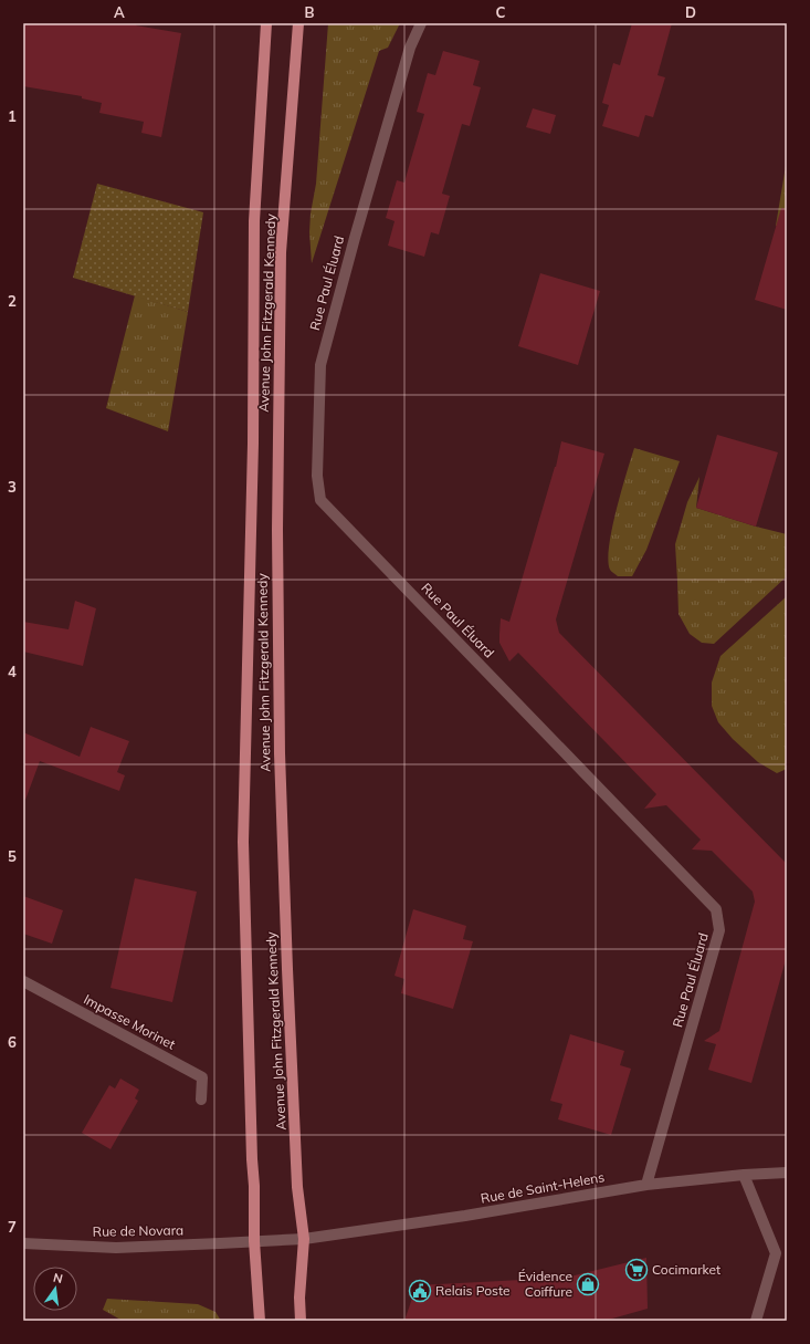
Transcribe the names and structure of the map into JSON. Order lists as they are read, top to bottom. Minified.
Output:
{"streets":{"main road":["Avenue John Fitzgerald Kennedy"],"street":["Rue Paul Éluard","Impasse Morinet","Rue de Saint-Helens","Rue de Novara"]},"crossings":[["Rue Paul Éluard","Rue de Saint-Helens"],["Avenue John Fitzgerald Kennedy","Rue de Saint-Helens"],["Avenue John Fitzgerald Kennedy","Rue de Novara"],["Rue de Saint-Helens","Rue de Novara"]],"places":{"supermarket":["Cocimarket"],"shop":["Évidence Coiffure"],"public building":["Relais Poste"]},"north":"top","grid":{"columns":["A","B","C","D"],"rows":["1","2","3","4","5","6","7"]}}
